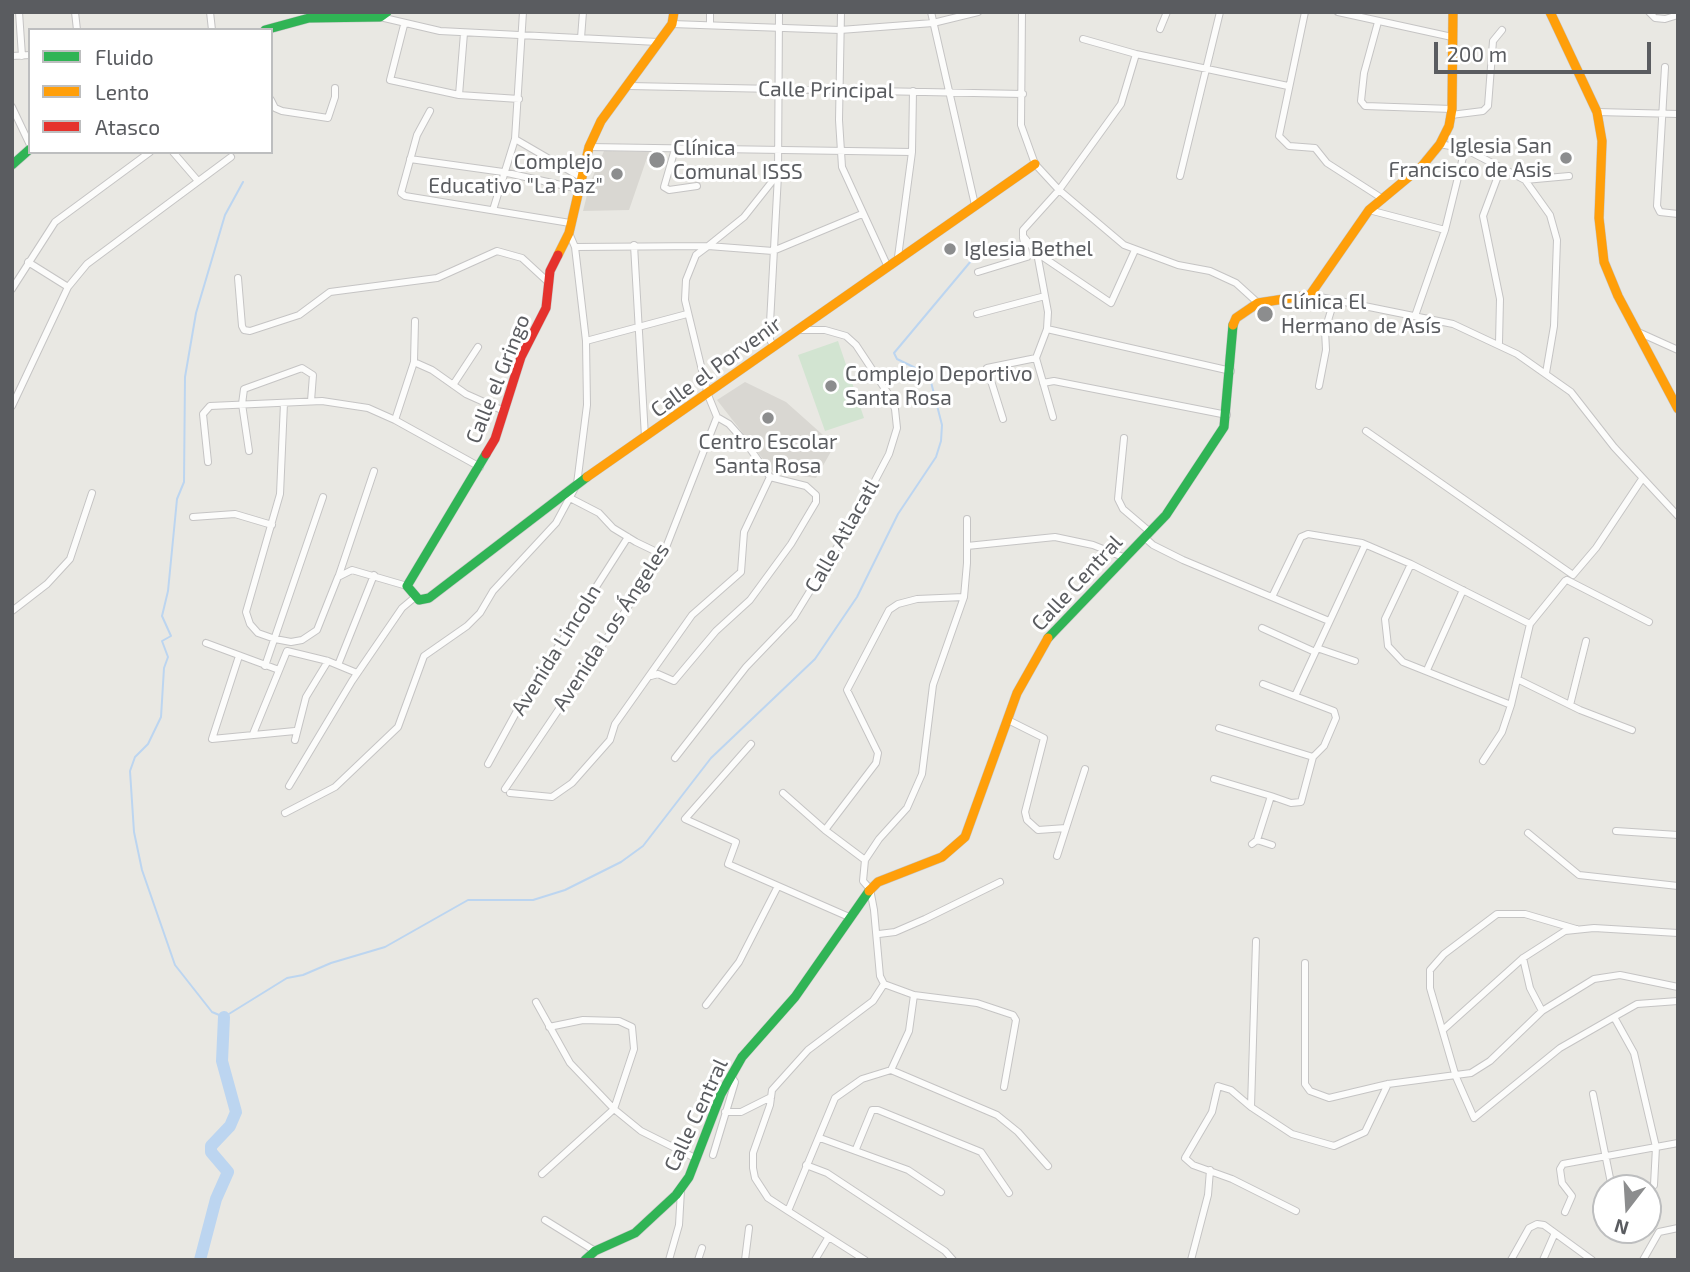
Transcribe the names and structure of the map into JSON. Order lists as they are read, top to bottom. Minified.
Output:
{"streets":{"street":["Calle Principal","Calle el Porvenir","Calle el Gringo","Calle Atlacatl","Calle Central","Avenida Los Ángeles","Avenida Lincoln"]},"crossings":[["Calle Principal","Calle el Gringo"],["Calle el Porvenir","Calle Atlacatl"]],"places":["Iglesia San Francisco de Asis","Clínica Comunal ISSS","Complejo Educativo \"La Paz\"","Iglesia Bethel","Clínica El Hermano de Asís","Complejo Deportivo Santa Rosa","Centro Escolar Santa Rosa"],"legend":["Fluido","Lento","Atasco"],"scale_bar":"200 m","north":"bottom"}
